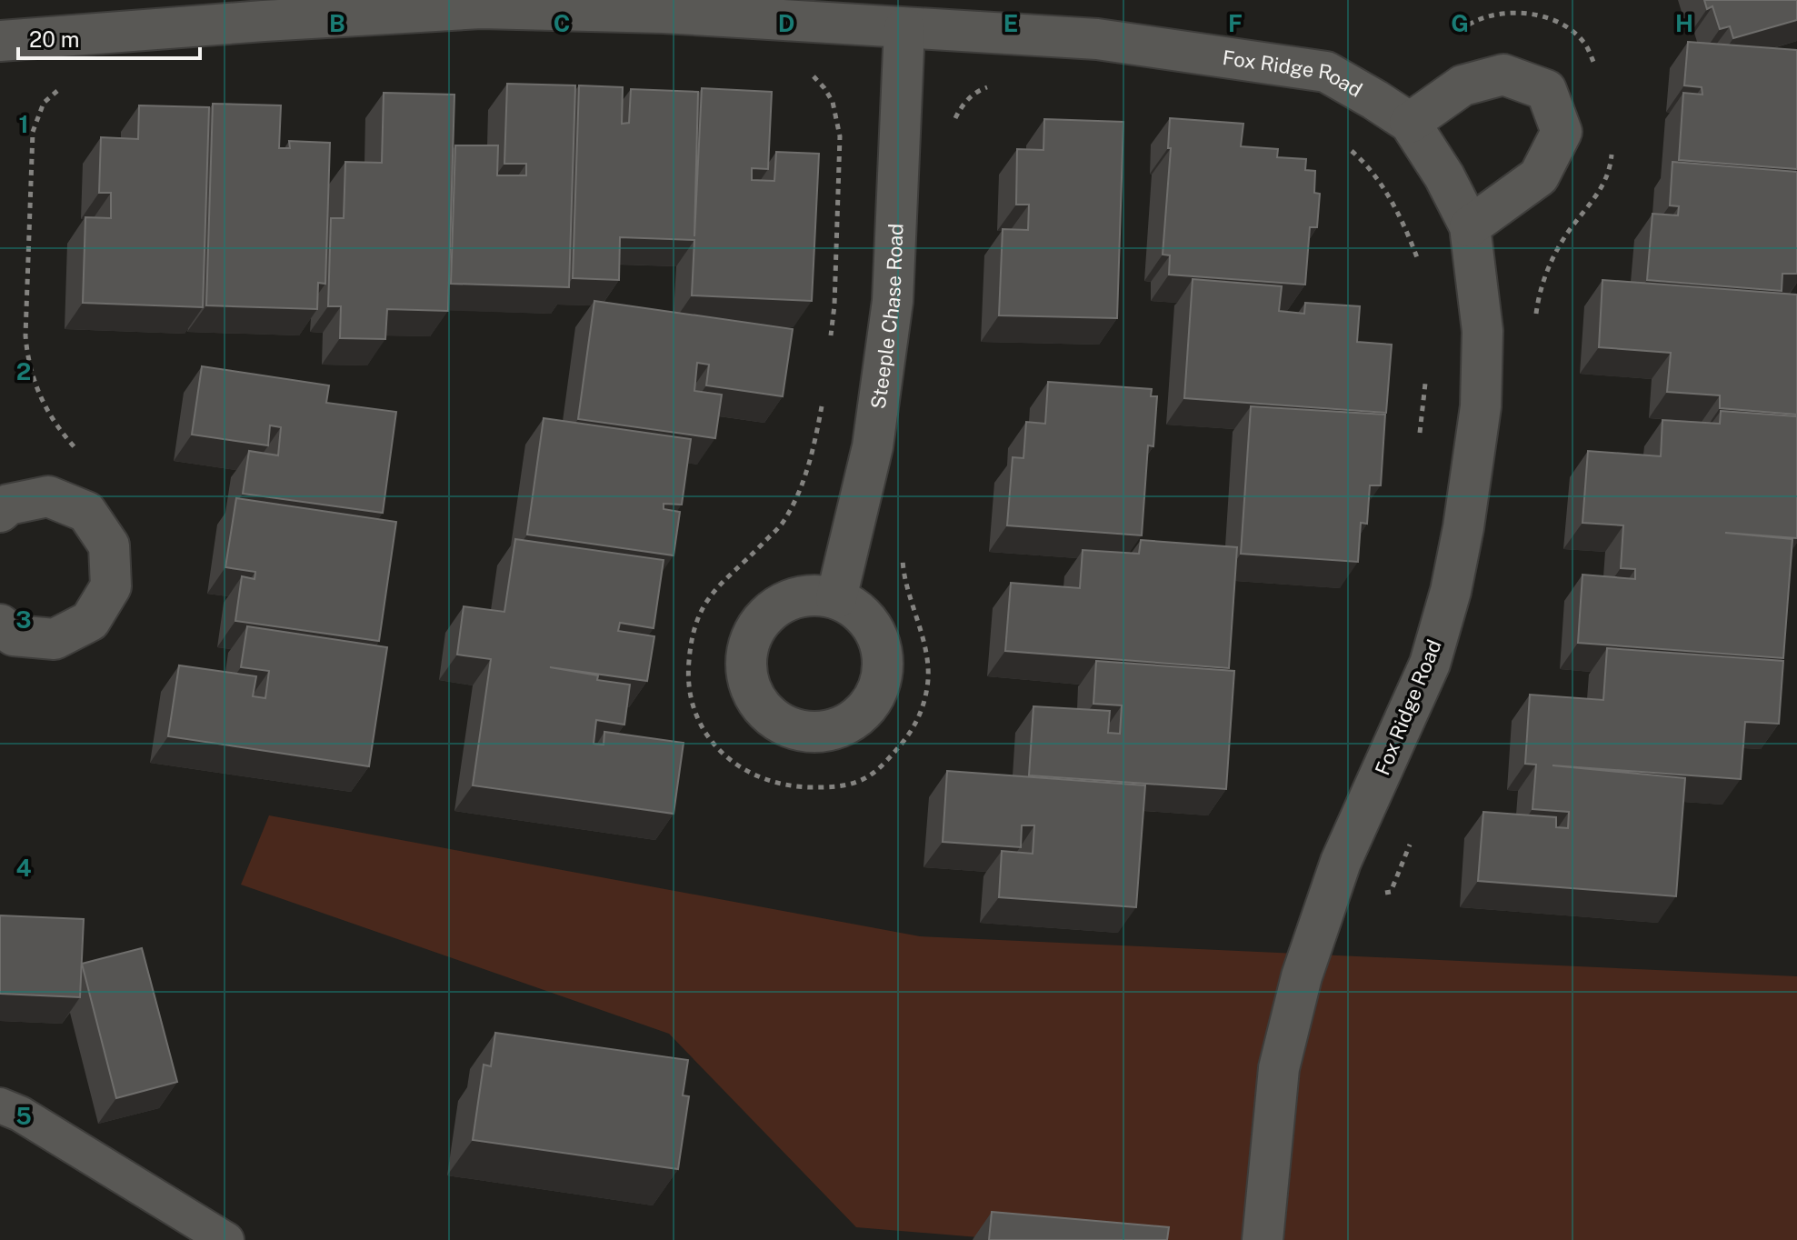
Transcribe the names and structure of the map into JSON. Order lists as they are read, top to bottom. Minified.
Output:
{"streets":{"street":["Fox Ridge Road","Steeple Chase Road"]},"crossings":[["Fox Ridge Road","Steeple Chase Road"]],"scale_bar":"20 m","grid":{"columns":["B","C","D","E","F","G","H"],"rows":["1","2","3","4","5"]}}
